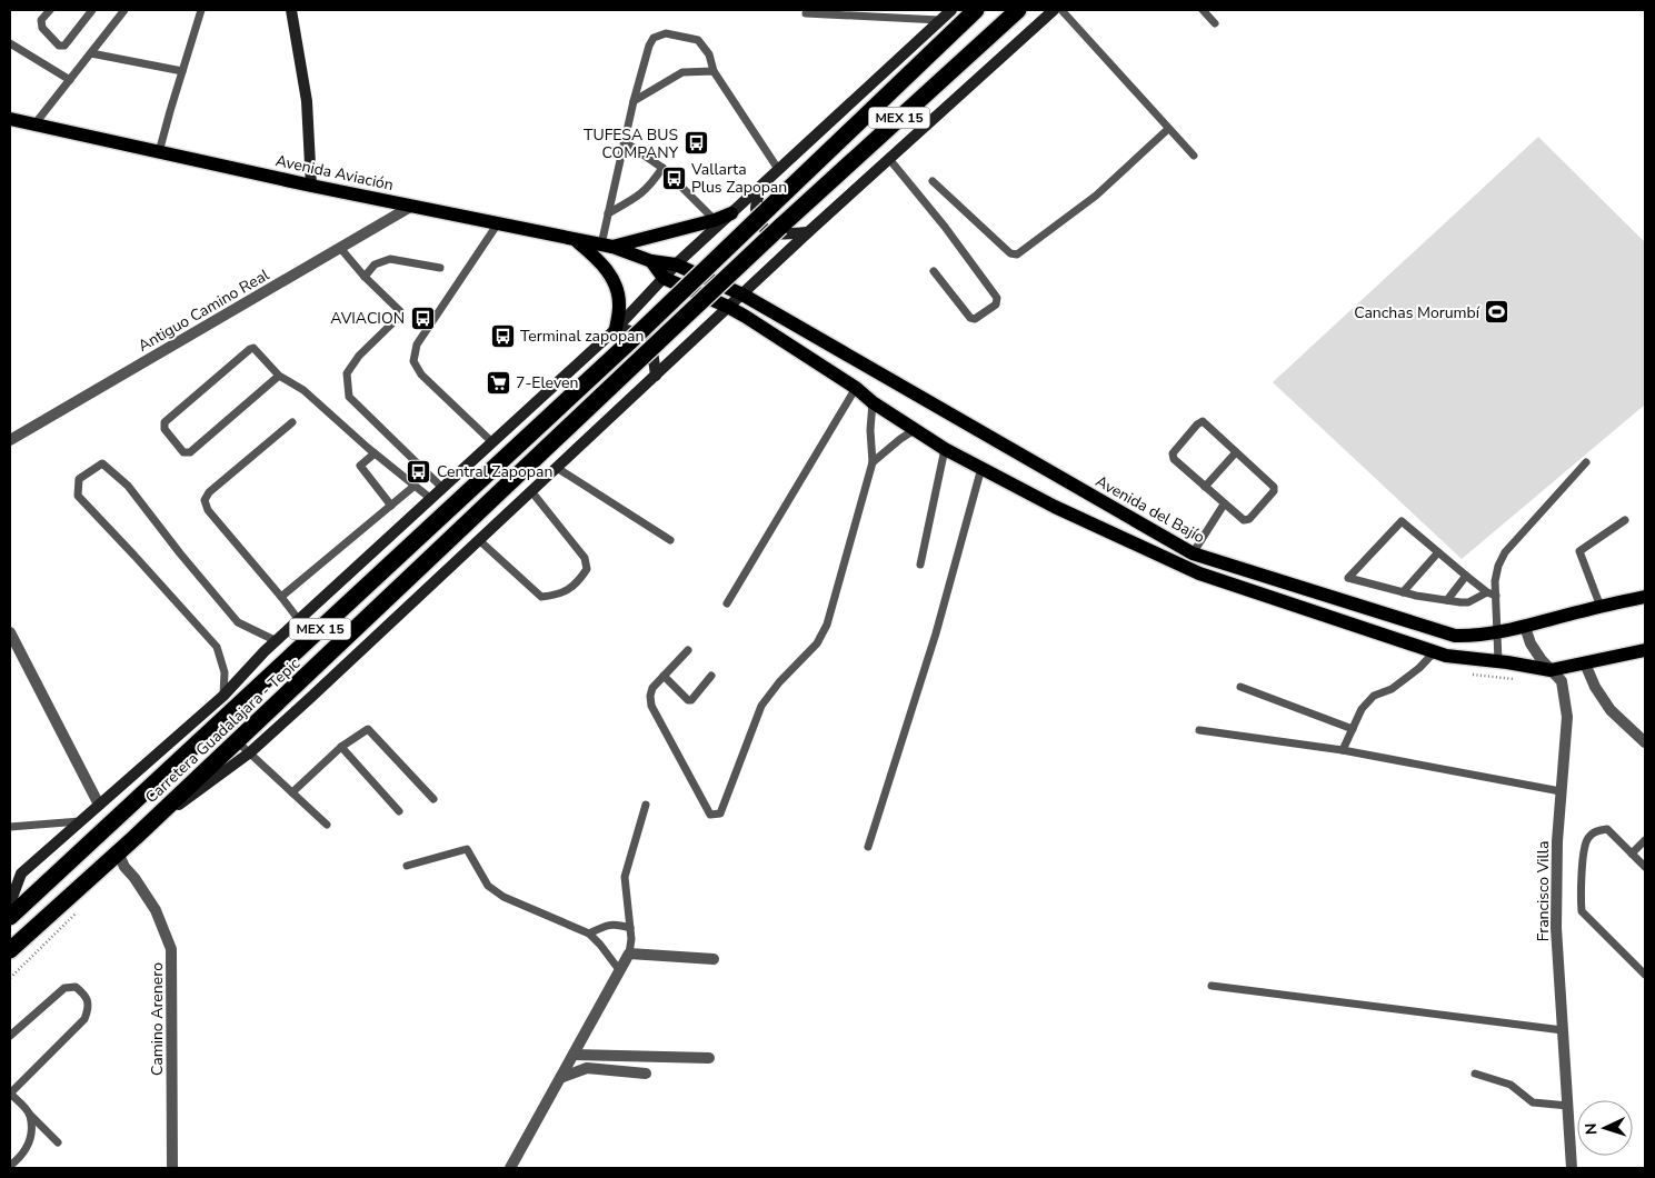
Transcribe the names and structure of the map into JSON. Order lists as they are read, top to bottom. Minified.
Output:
{"streets":{"highway":["MEX 15","Carretera Guadalajara - Tepic"],"main road":["Avenida Aviación","Avenida del Bajío"],"street":["Antiguo Camino Real","Francisco Villa","Camino Arenero"]},"crossings":[["Avenida Aviación","Antiguo Camino Real"],["Avenida Aviación","Avenida del Bajío"],["Avenida del Bajío","Francisco Villa"],["Carretera Guadalajara - Tepic","Camino Arenero"]],"places":{"bus stop":["TUFESA BUS COMPANY","Vallarta Plus Zapopan","AVIACION","Terminal zapopan","Central Zapopan"],"sports":["Canchas Morumbí"],"supermarket":["7-Eleven"]},"north":"left"}
